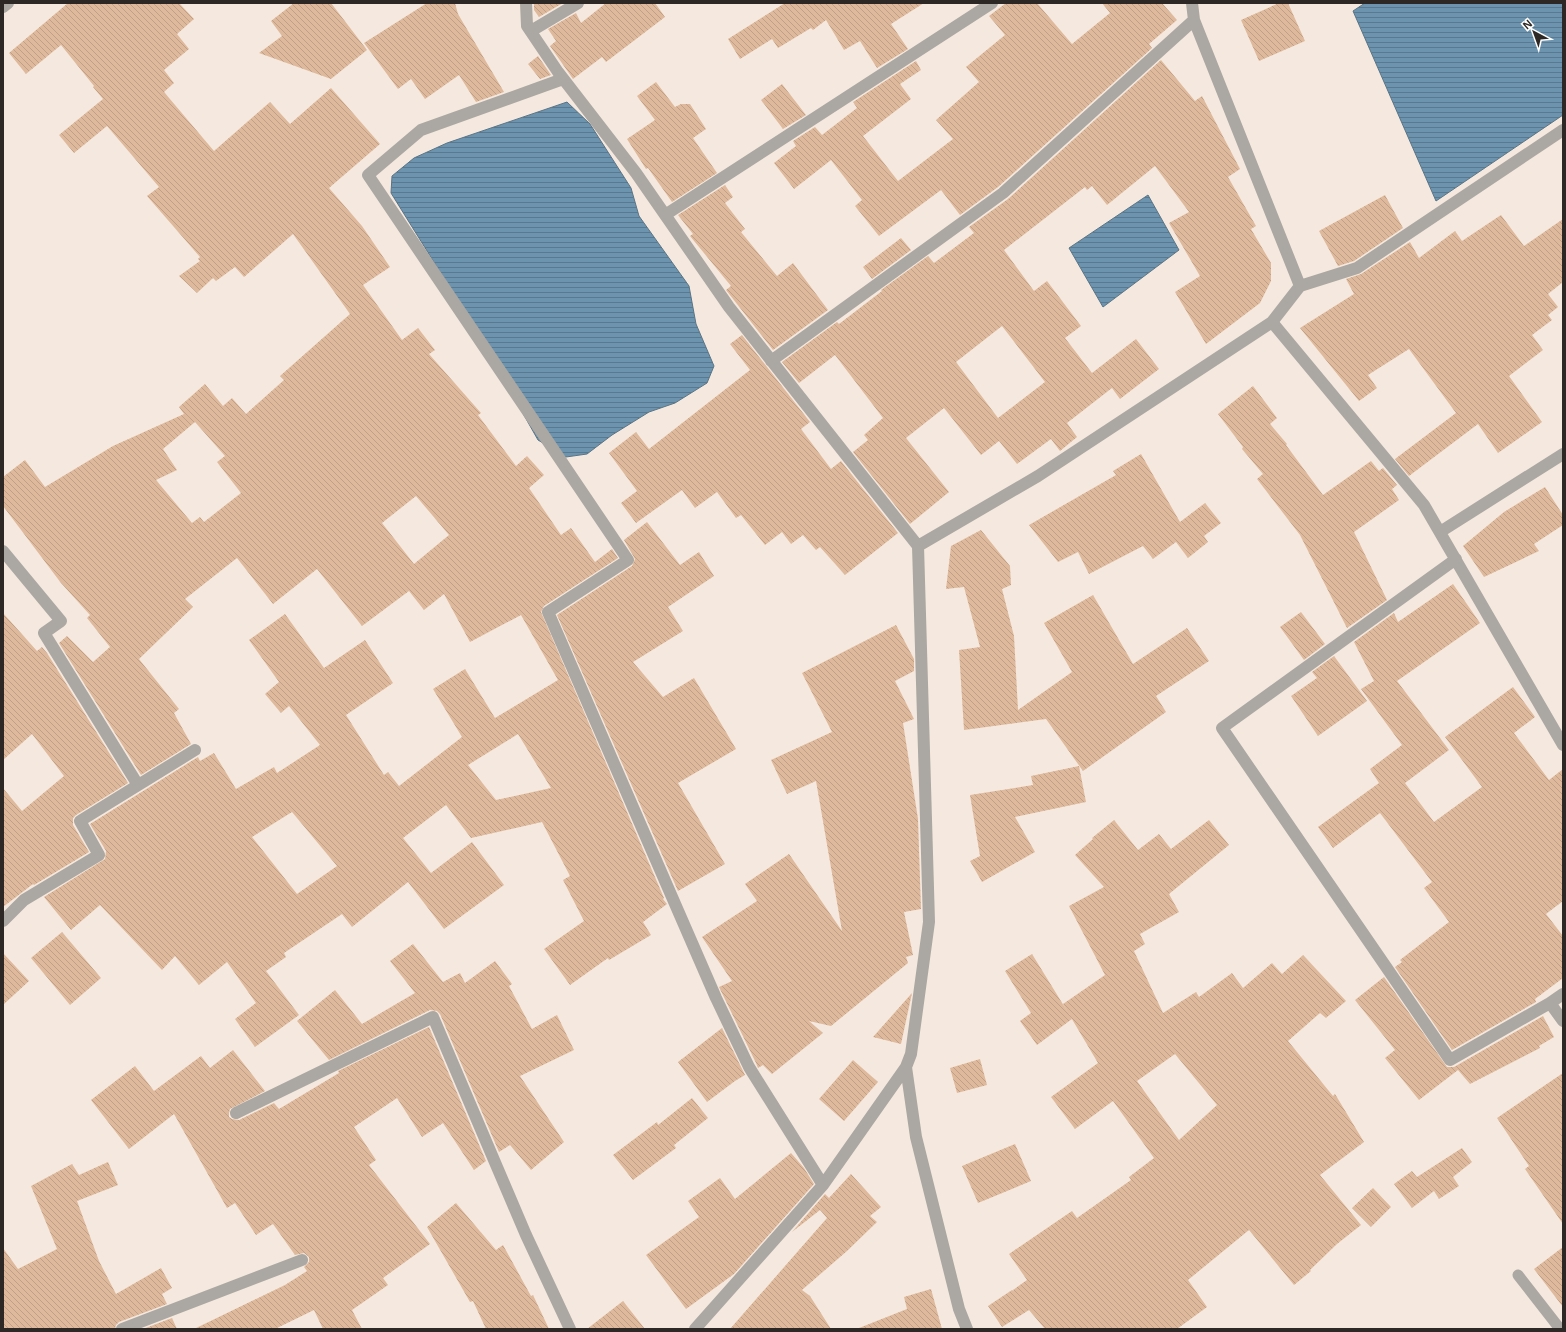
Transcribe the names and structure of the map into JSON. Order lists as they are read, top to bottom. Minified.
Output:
{"north":"top left"}
